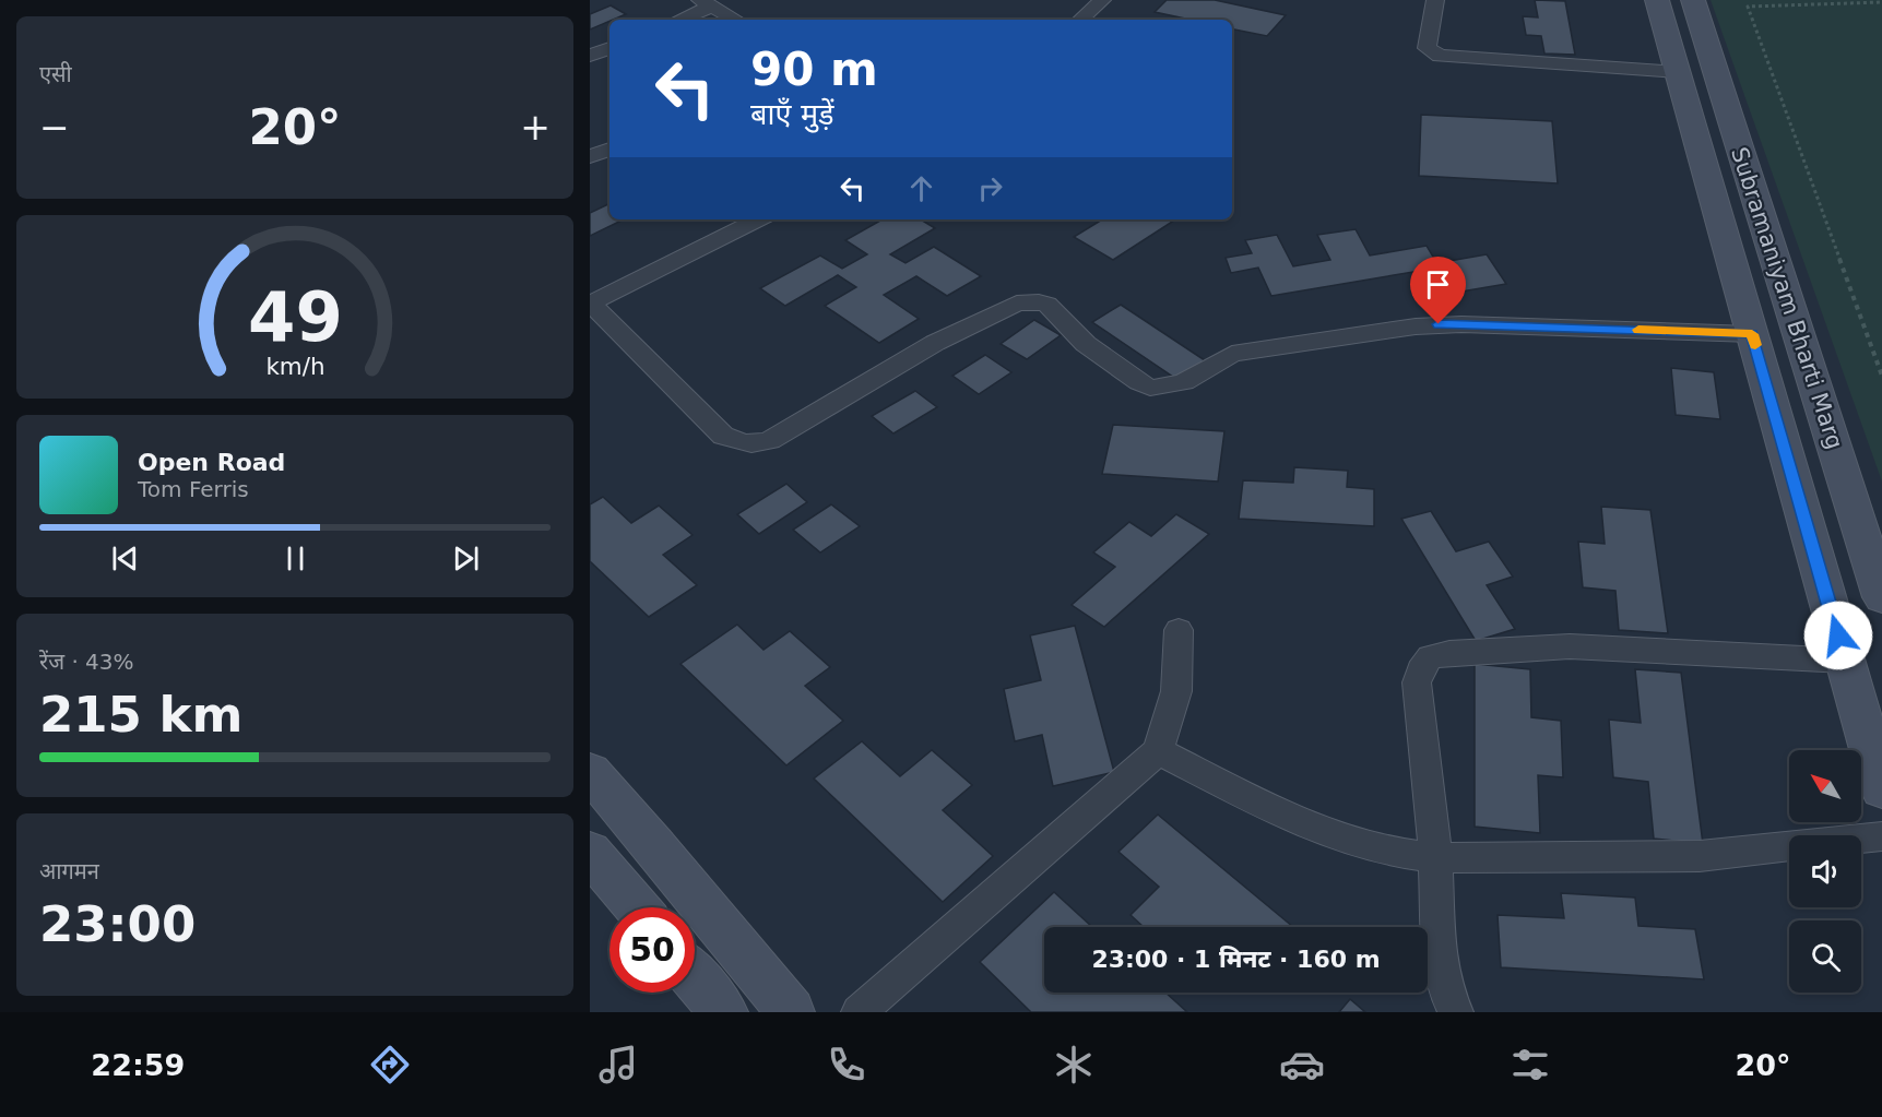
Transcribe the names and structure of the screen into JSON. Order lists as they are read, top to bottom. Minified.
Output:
{"streets":{"main road":["Subramaniyam Bharti Marg"]},"north":"top left","page":{"tile":["एसी",["रेंज · 43%","215 km"],["आगमन","23:00"]],"turn":["90 m","बाएँ मुड़ें"],"heat":["−","20°","+"],"song":["Open Road","Tom Ferris"],"limit":"50","trip":"23:00 · 1 मिनट · 160 m","tabs":["22:59","20°"],"gauge":["49","km/h"]}}
